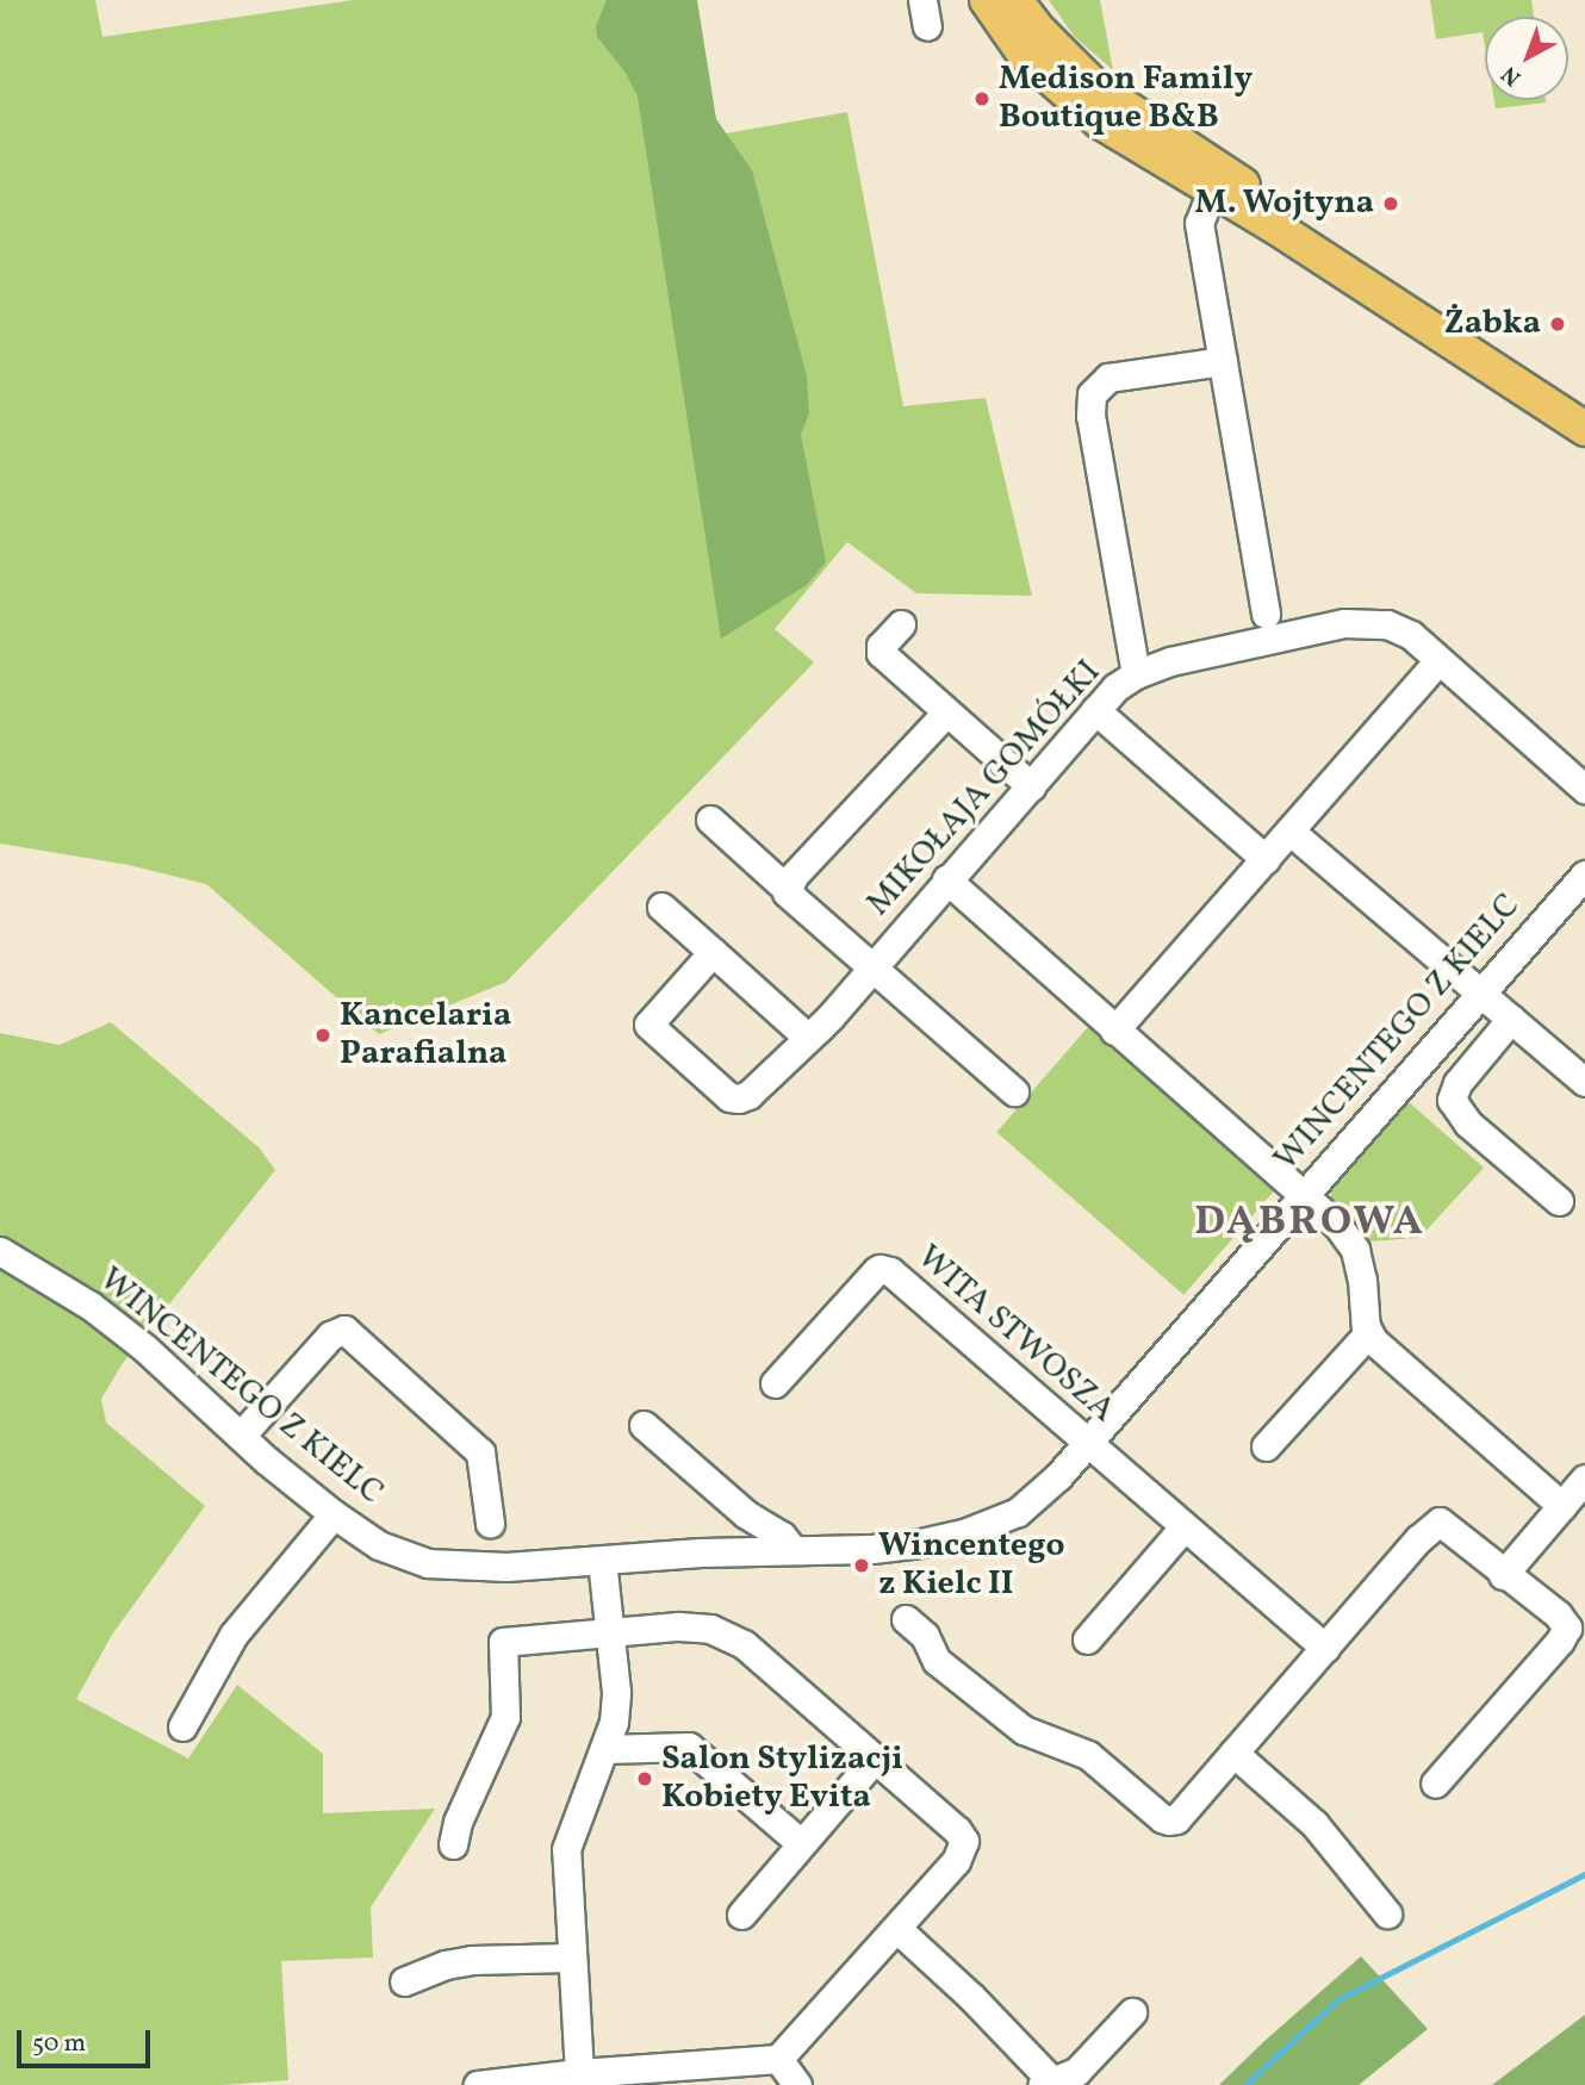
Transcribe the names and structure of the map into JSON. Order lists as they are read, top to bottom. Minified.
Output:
{"streets":{"street":["MIKOŁAJA GOMÓŁKI","WINCENTEGO Z KIELC","WITA STWOSZA"]},"crossings":[["WINCENTEGO Z KIELC","WITA STWOSZA"]],"districts":["DĄBROWA"],"places":["Medison Family Boutique B&B","M. Wojtyna","Żabka","Kancelaria Parafialna","Wincentego z Kielc II","Salon Stylizacji Kobiety Evita"],"scale_bar":"50 m","north":"bottom left"}
